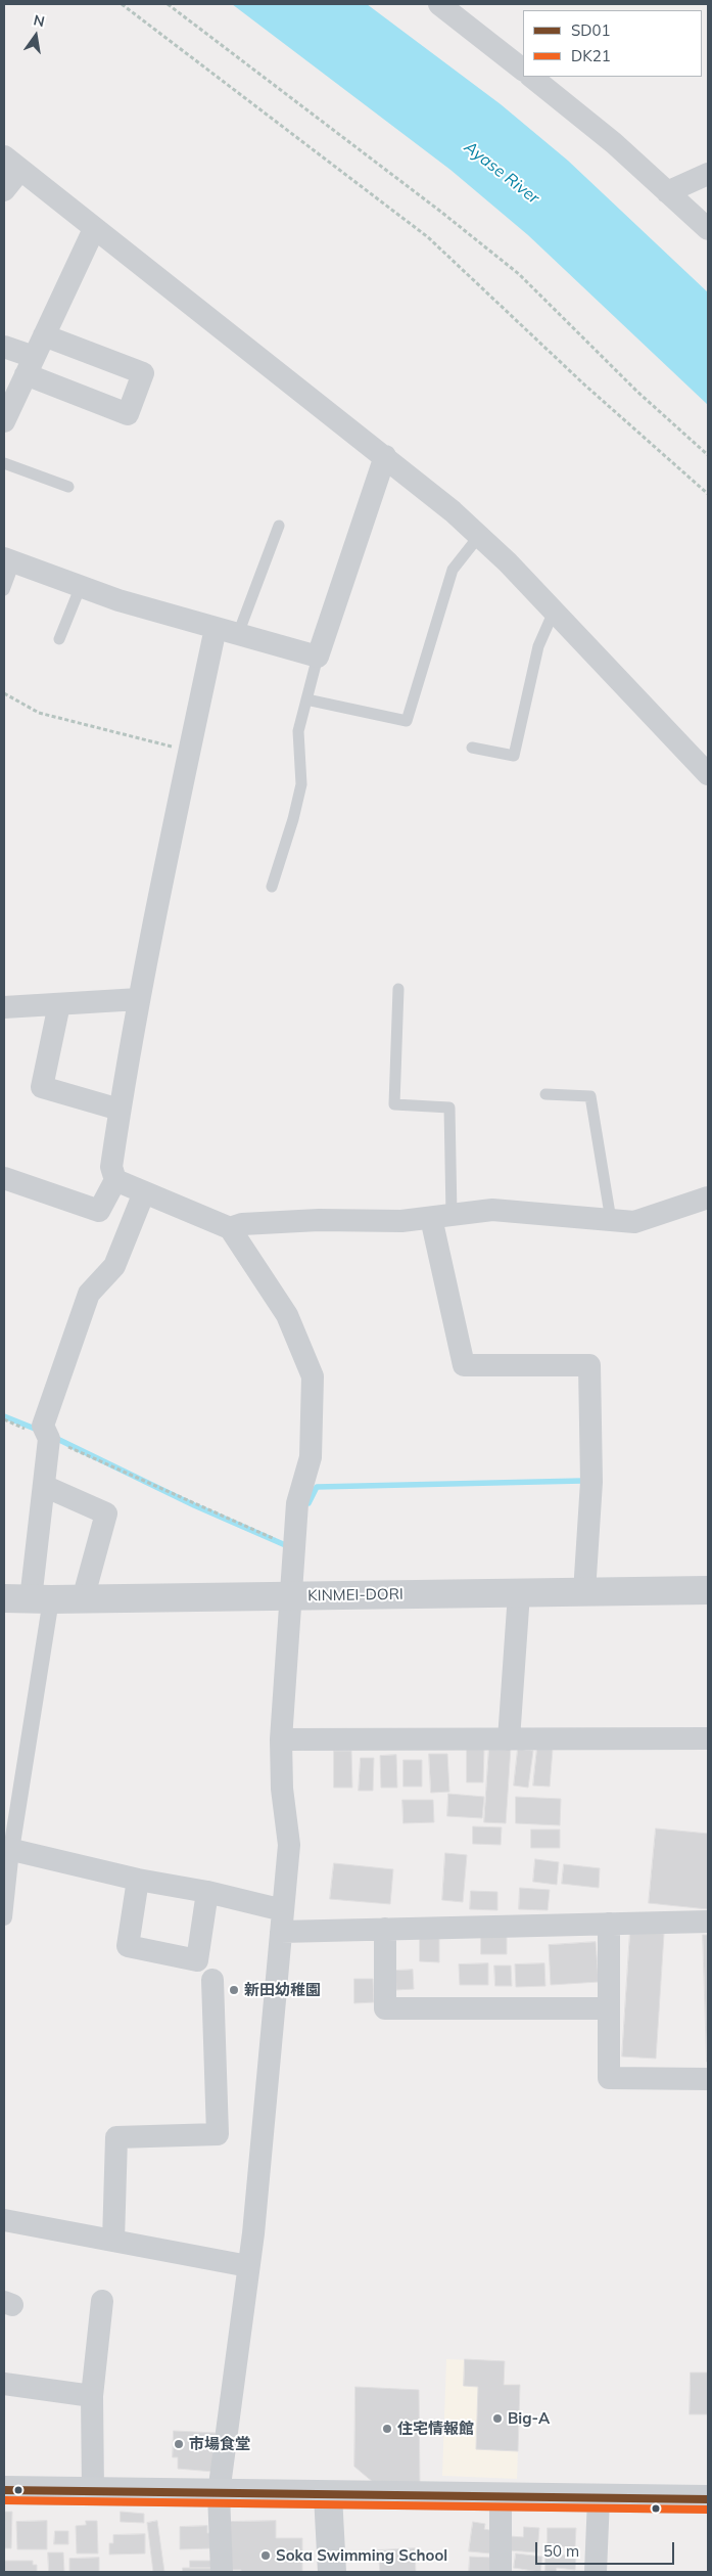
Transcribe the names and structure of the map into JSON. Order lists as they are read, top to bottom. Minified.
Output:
{"streets":{"street":["KINMEI-DORI"]},"water":["Ayase River"],"places":["新田幼稚園","Big-A","住宅情報館","市場食堂","Soka Swimming School"],"lines":["transit line SD01","transit line DK21"],"legend":["SD01","DK21"],"scale_bar":"50 m","north":"top"}
